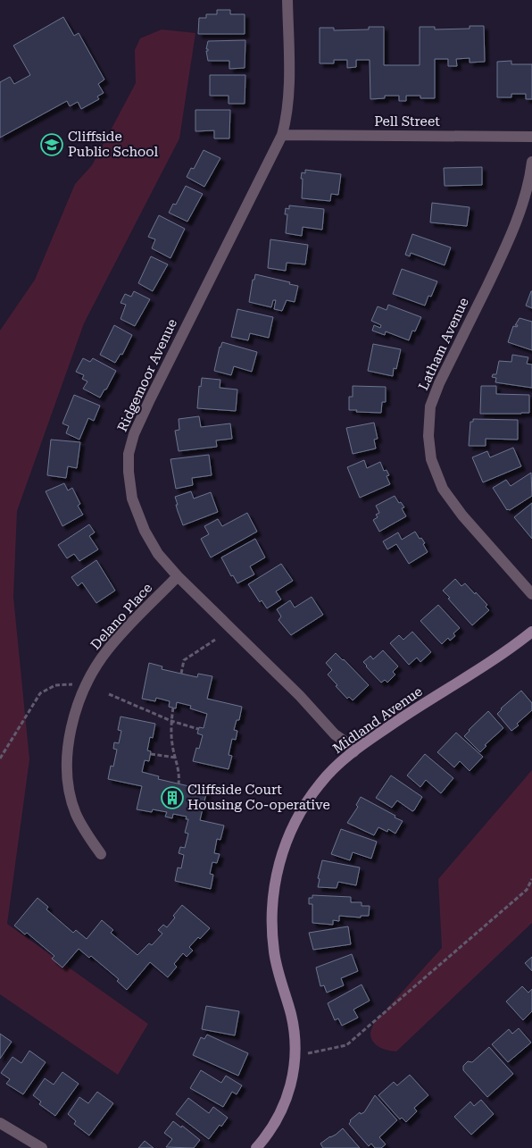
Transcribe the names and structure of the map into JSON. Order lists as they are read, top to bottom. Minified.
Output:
{"streets":{"street":["Pell Street","Latham Avenue","Ridgemoor Avenue","Delano Place","Midland Avenue"]},"crossings":[["Pell Street","Ridgemoor Avenue"],["Ridgemoor Avenue","Delano Place"],["Ridgemoor Avenue","Midland Avenue"]],"places":{"school or university":["Cliffside Public School"],"building":["Cliffside Court Housing Co-operative"]}}
